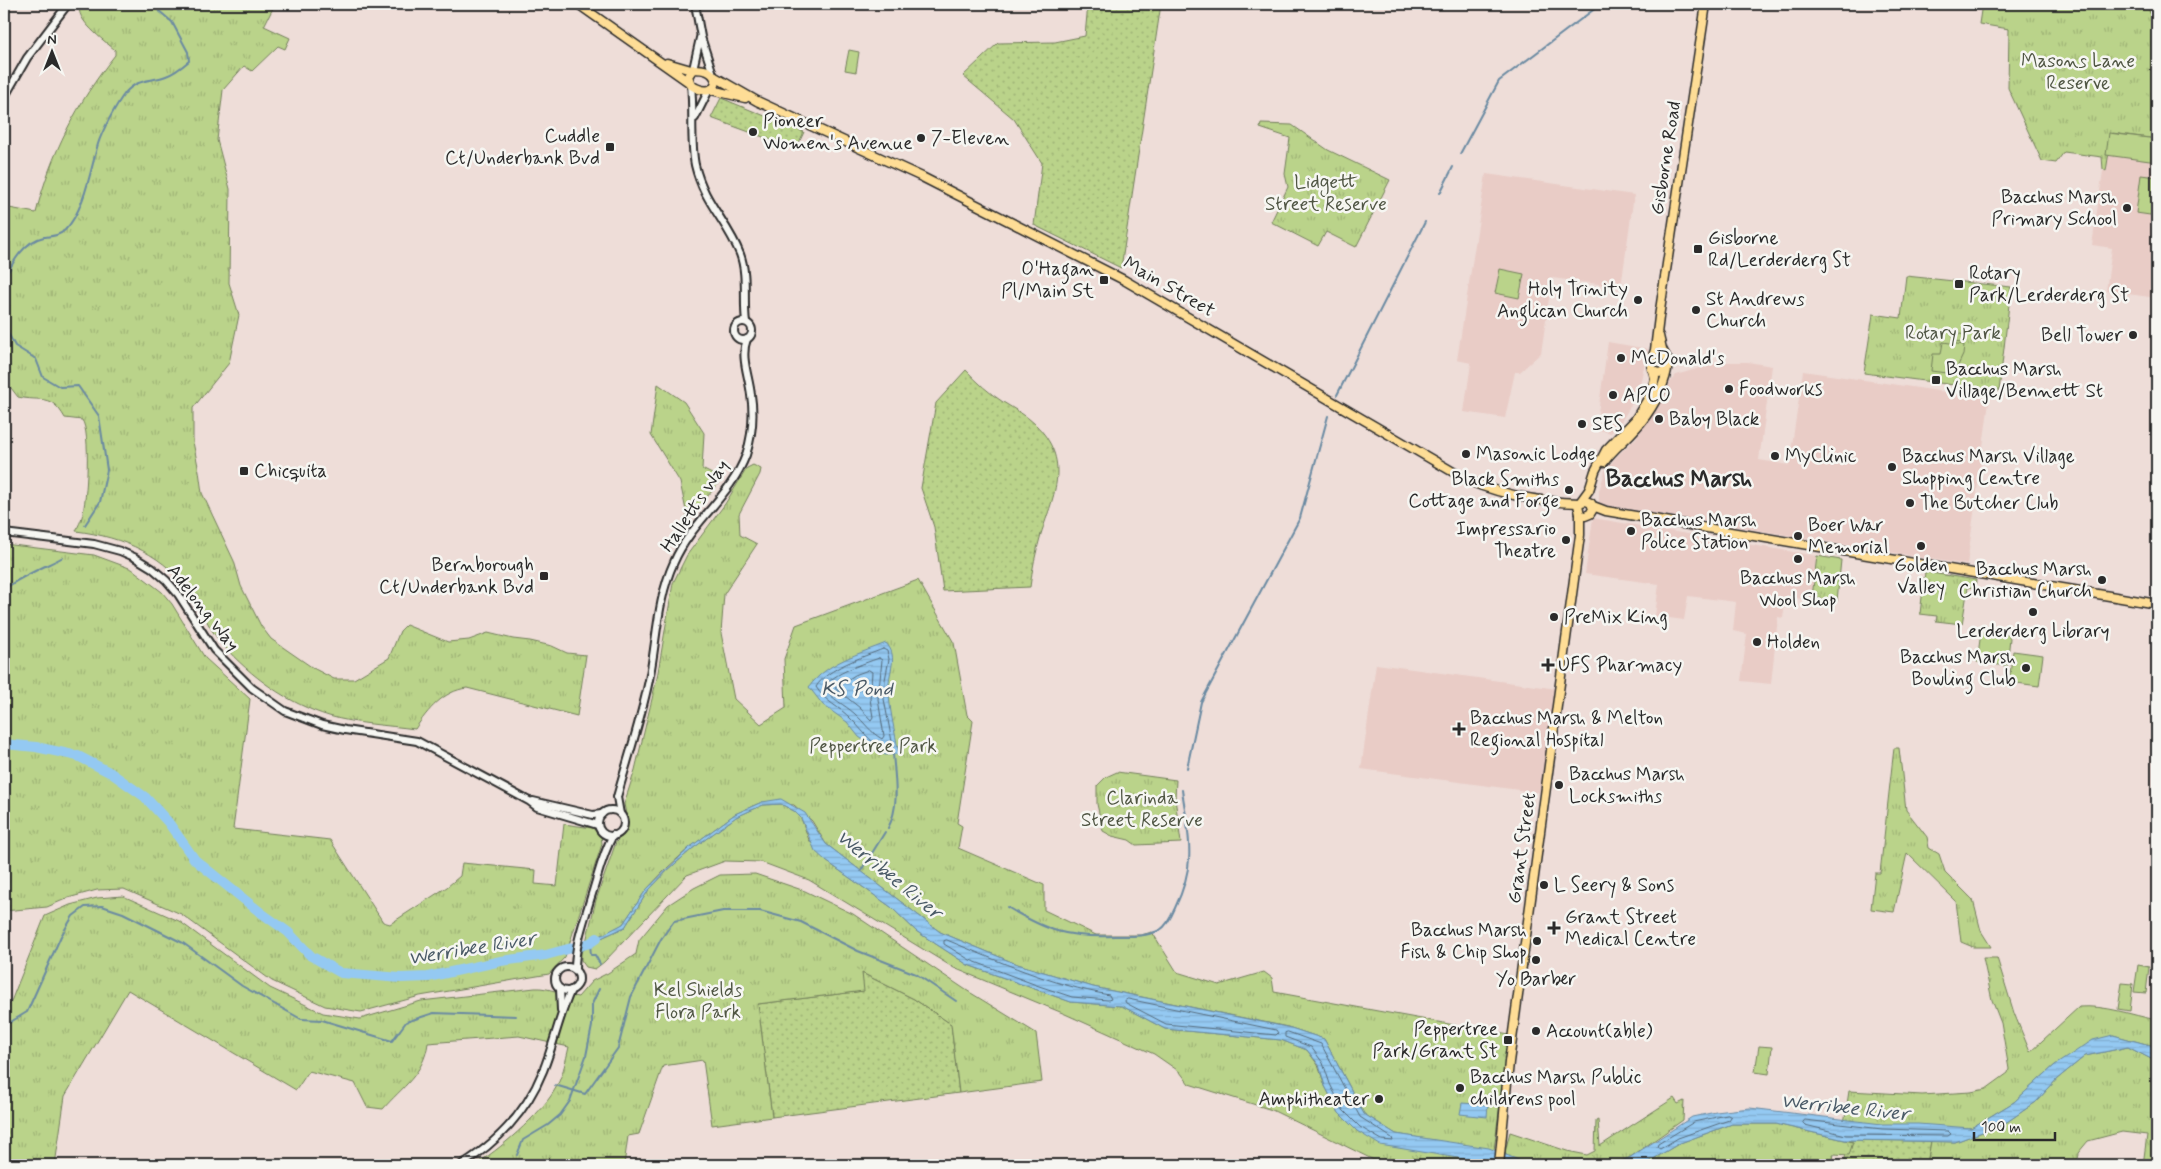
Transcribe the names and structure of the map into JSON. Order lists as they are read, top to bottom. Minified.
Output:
{"streets":{"main road":["Gisborne Road","Main Street","Grant Street"],"street":["Halletts Way","Adelong Way"]},"crossings":[["Main Street","Grant Street"],["Halletts Way","Adelong Way"]],"districts":["Bacchus Marsh"],"water":["KS Pond","Werribee River"],"parks":["Masons Lane Reserve","Lidgett Street Reserve","Rotary Park","Peppertree Park","Clarinda Street Reserve","Kel Shields Flora Park"],"places":{"other":["Pioneer Women's Avenue","7-Eleven","Bacchus Marsh Primary School","Holy Trinity Anglican Church","St Andrews Church","Bell Tower","McDonald's","Foodworks","APCO","Baby Black","SES","Masonic Lodge","MyClinic","Bacchus Marsh Village Shopping Centre","Black Smiths Cottage and Forge","The Butcher Club","Bacchus Marsh Police Station","Boer War Memorial","Impressario Theatre","Golden Valley","Bacchus Marsh Wool Shop","Bacchus Marsh Christian Church","Lerderderg Library","PreMix King","Holden","Bacchus Marsh Bowling Club","Bacchus Marsh Locksmiths","L Seery & Sons","Bacchus Marsh Fish & Chip Shop","Yo Barber","Account(able)","Bacchus Marsh Public childrens pool","Amphitheater"],"transit":["Cuddle Ct/Underbank Bvd","Gisborne Rd/Lerderderg St","O'Hagan Pl/Main St","Rotary Park/Lerderderg St","Bacchus Marsh Village/Bennett St","Chicquita","Bernborough Ct/Underbank Bvd","Peppertree Park/Grant St"],"health":["UFS Pharmacy","Bacchus Marsh & Melton Regional Hospital","Grant Street Medical Centre"]},"scale_bar":"100 m","north":"top"}
